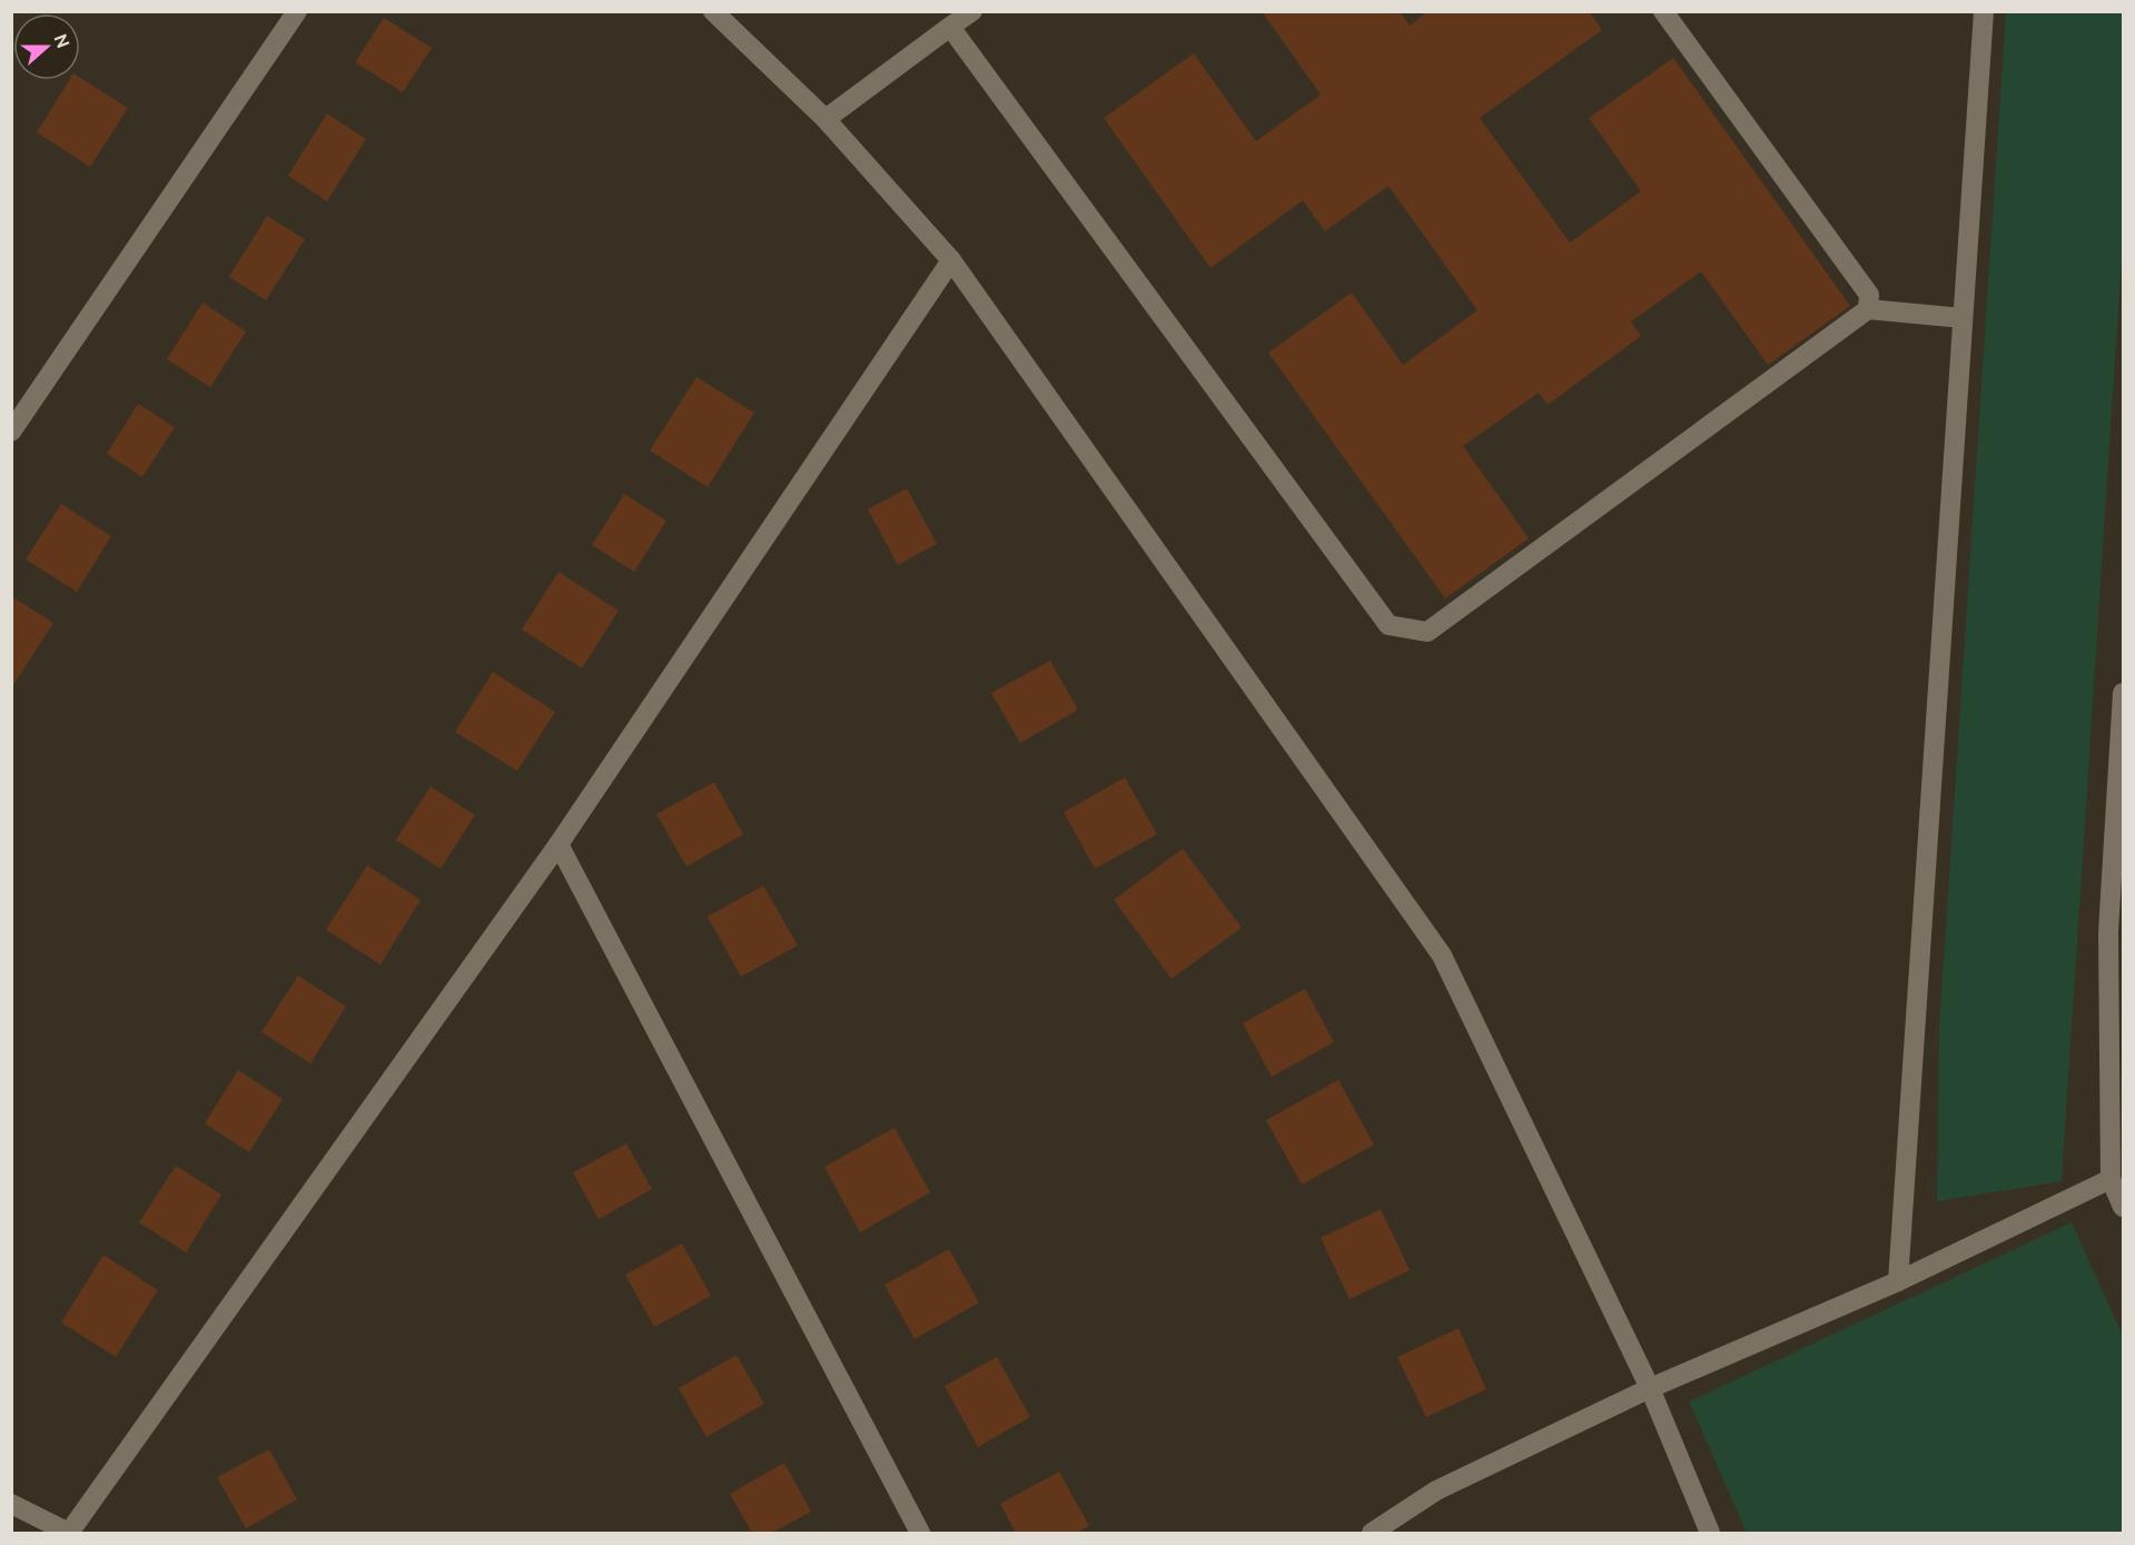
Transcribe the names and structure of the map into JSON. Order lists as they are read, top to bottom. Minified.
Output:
{"north":"right"}
